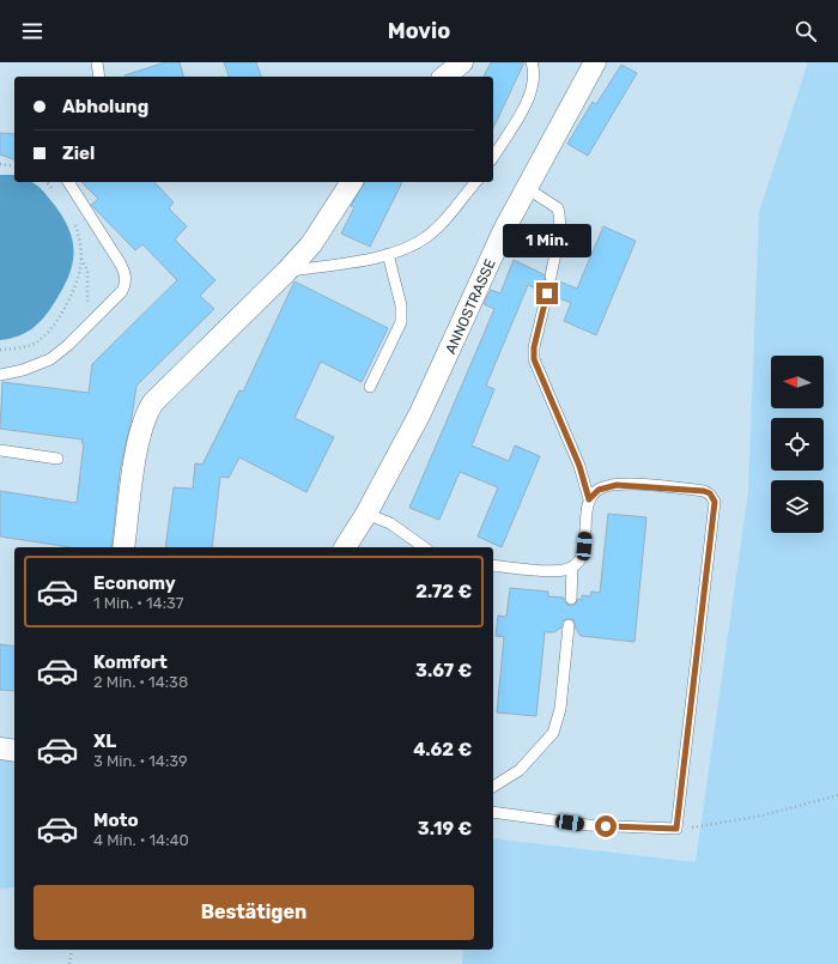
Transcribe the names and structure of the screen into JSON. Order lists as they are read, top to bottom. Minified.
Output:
{"streets":{"street":["ANNOSTRASSE"]},"north":"left","page":{"header":"Movio","banner":["Abholung","Ziel"],"bubble":"1 Min.","list":[{"name":"Economy","note":"1 Min. · 14:37","value":"2.72 €"},{"name":"Komfort","note":"2 Min. · 14:38","value":"3.67 €"},{"name":"XL","note":"3 Min. · 14:39","value":"4.62 €"},{"name":"Moto","note":"4 Min. · 14:40","value":"3.19 €"}],"buttons":"Bestätigen"}}
